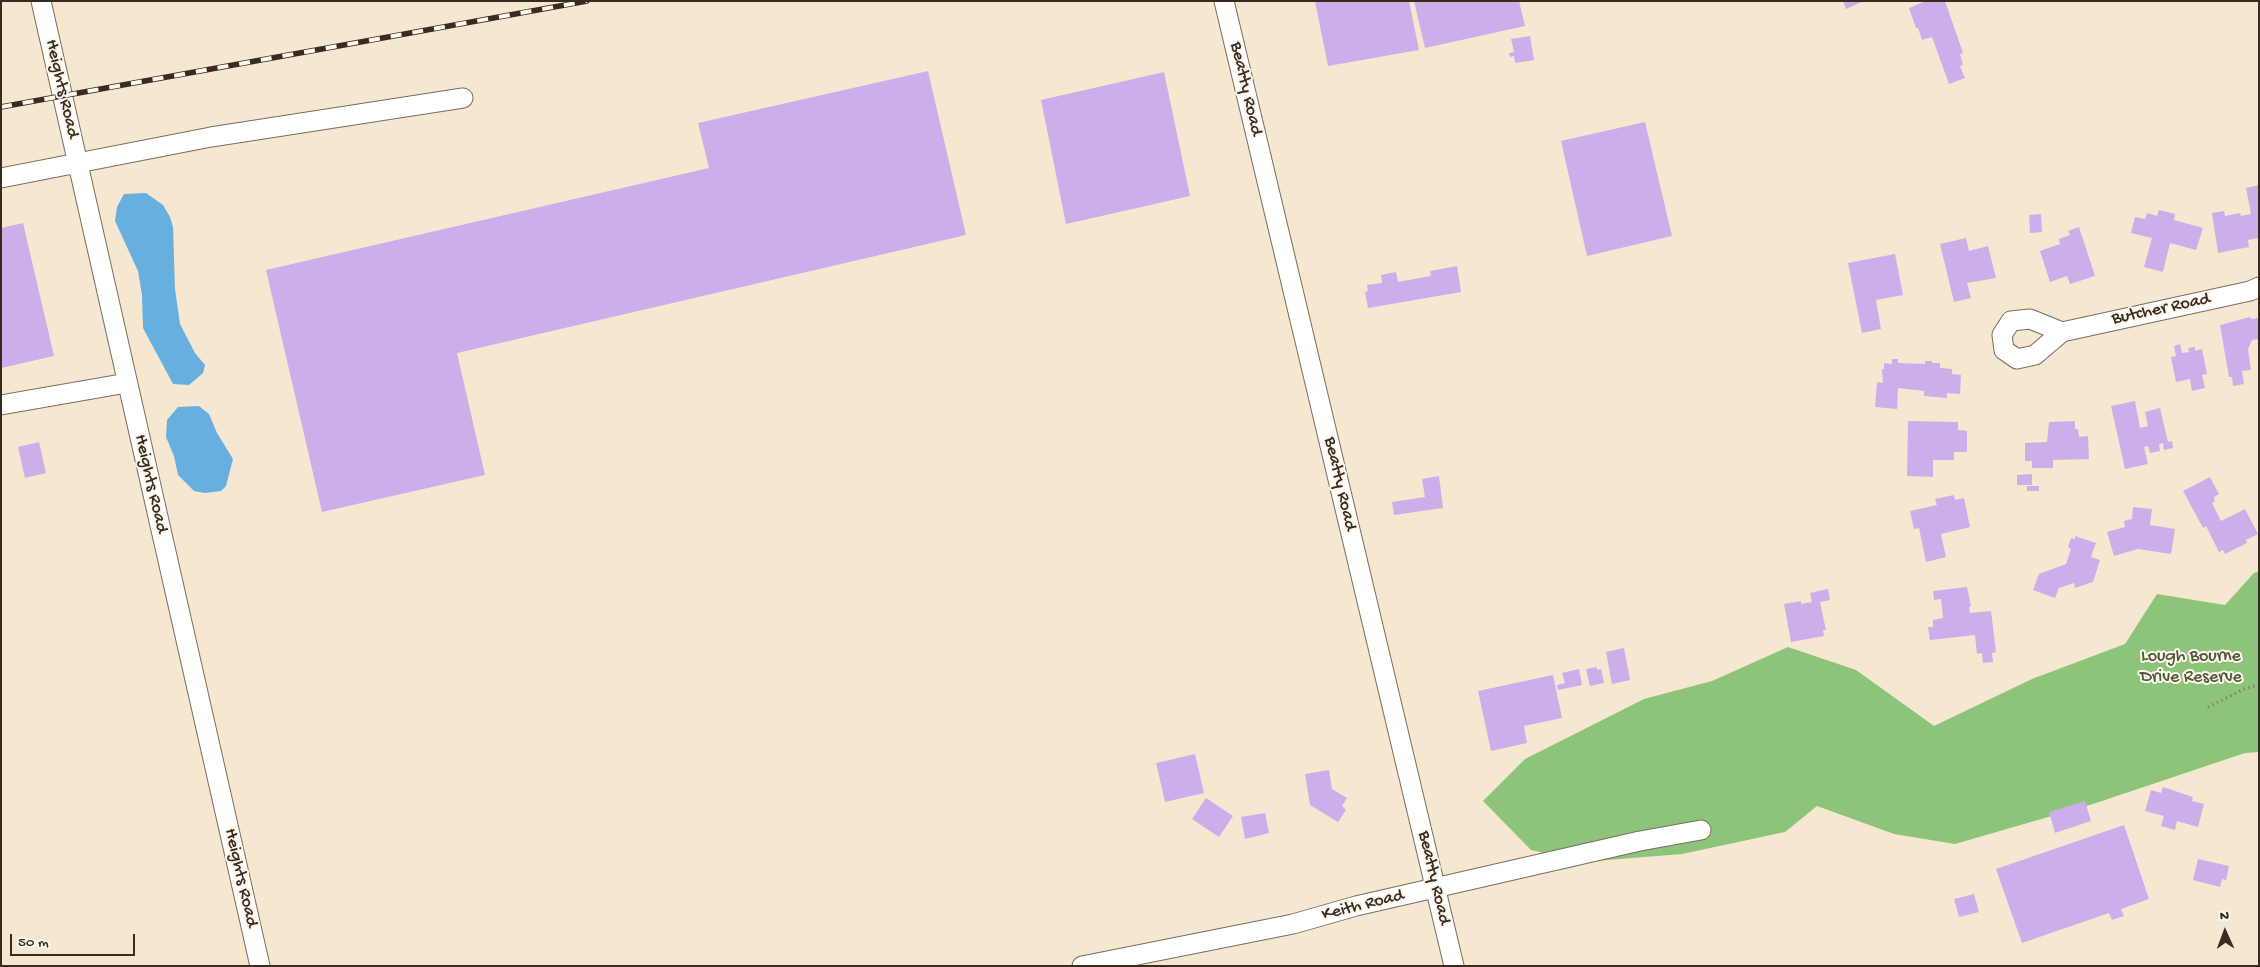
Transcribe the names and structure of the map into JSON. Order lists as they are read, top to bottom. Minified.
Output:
{"streets":{"street":["Heights Road","Beatty Road","Butcher Road","Keith Road"]},"crossings":[["Beatty Road","Keith Road"]],"parks":["Lough Bourne Drive Reserve"],"scale_bar":"50 m","north":"top"}
